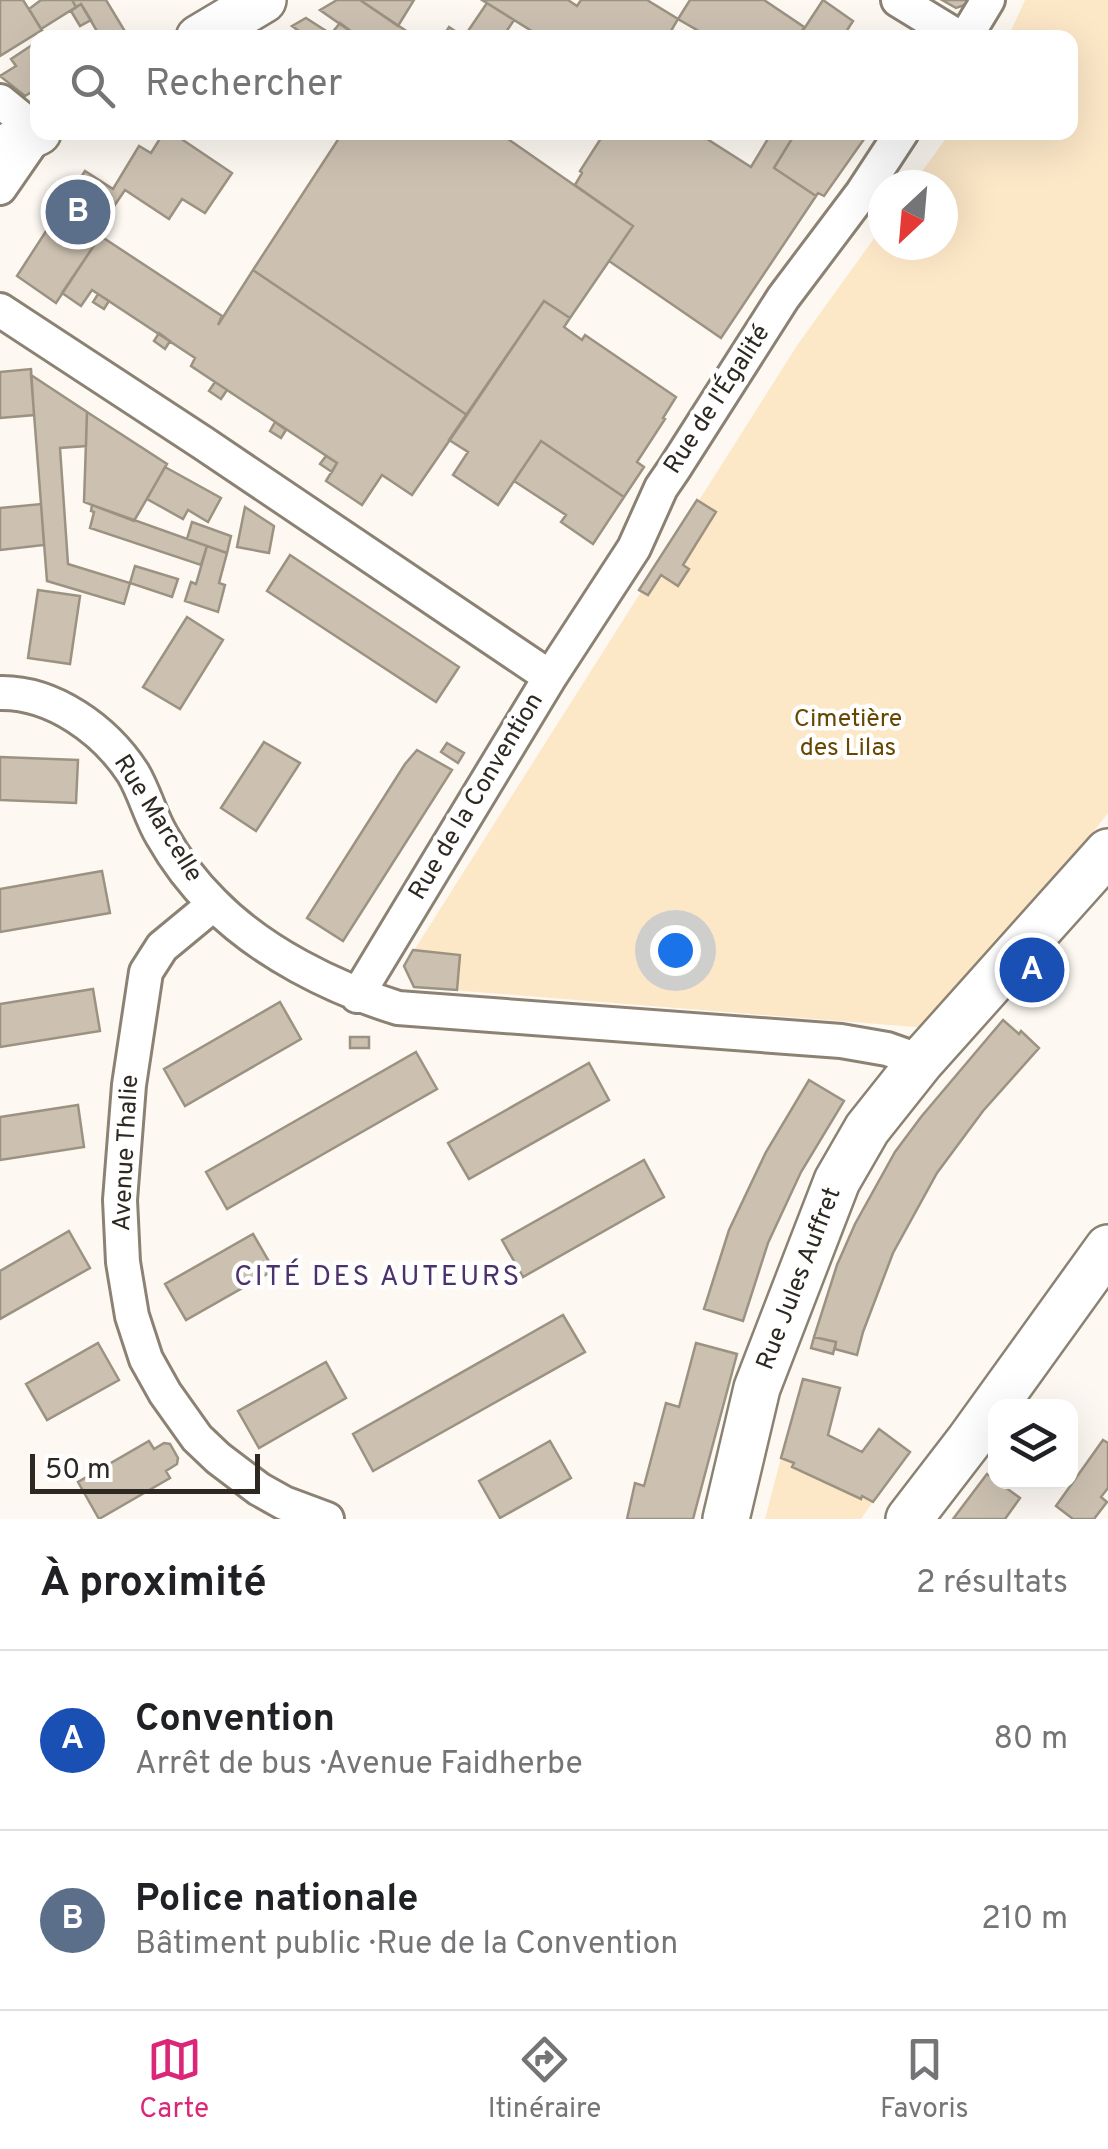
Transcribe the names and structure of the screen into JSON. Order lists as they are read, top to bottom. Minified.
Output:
{"streets":{"main road":["Rue Jules Auffret"],"street":["Rue de l'Égalité","Rue de la Convention","Rue Marcelle","Avenue Thalie"]},"crossings":[["Rue de l'Égalité","Rue de la Convention"],["Rue de la Convention","Rue Marcelle"],["Rue Marcelle","Avenue Thalie"]],"districts":["CITÉ DES AUTEURS"],"parks":["Cimetière des Lilas"],"scale_bar":"50 m","north":"bottom left","page":{"search":"Rechercher","pins":["B","A"],"scale":"50 m","heading":["À proximité","2 résultats"],"list":[{"mark":"A","name":"Convention","note":"Arrêt de bus · Avenue Faidherbe","value":"80 m"},{"mark":"B","name":"Police nationale","note":"Bâtiment public · Rue de la Convention","value":"210 m"}],"nav":["Carte","Itinéraire","Favoris"]}}
